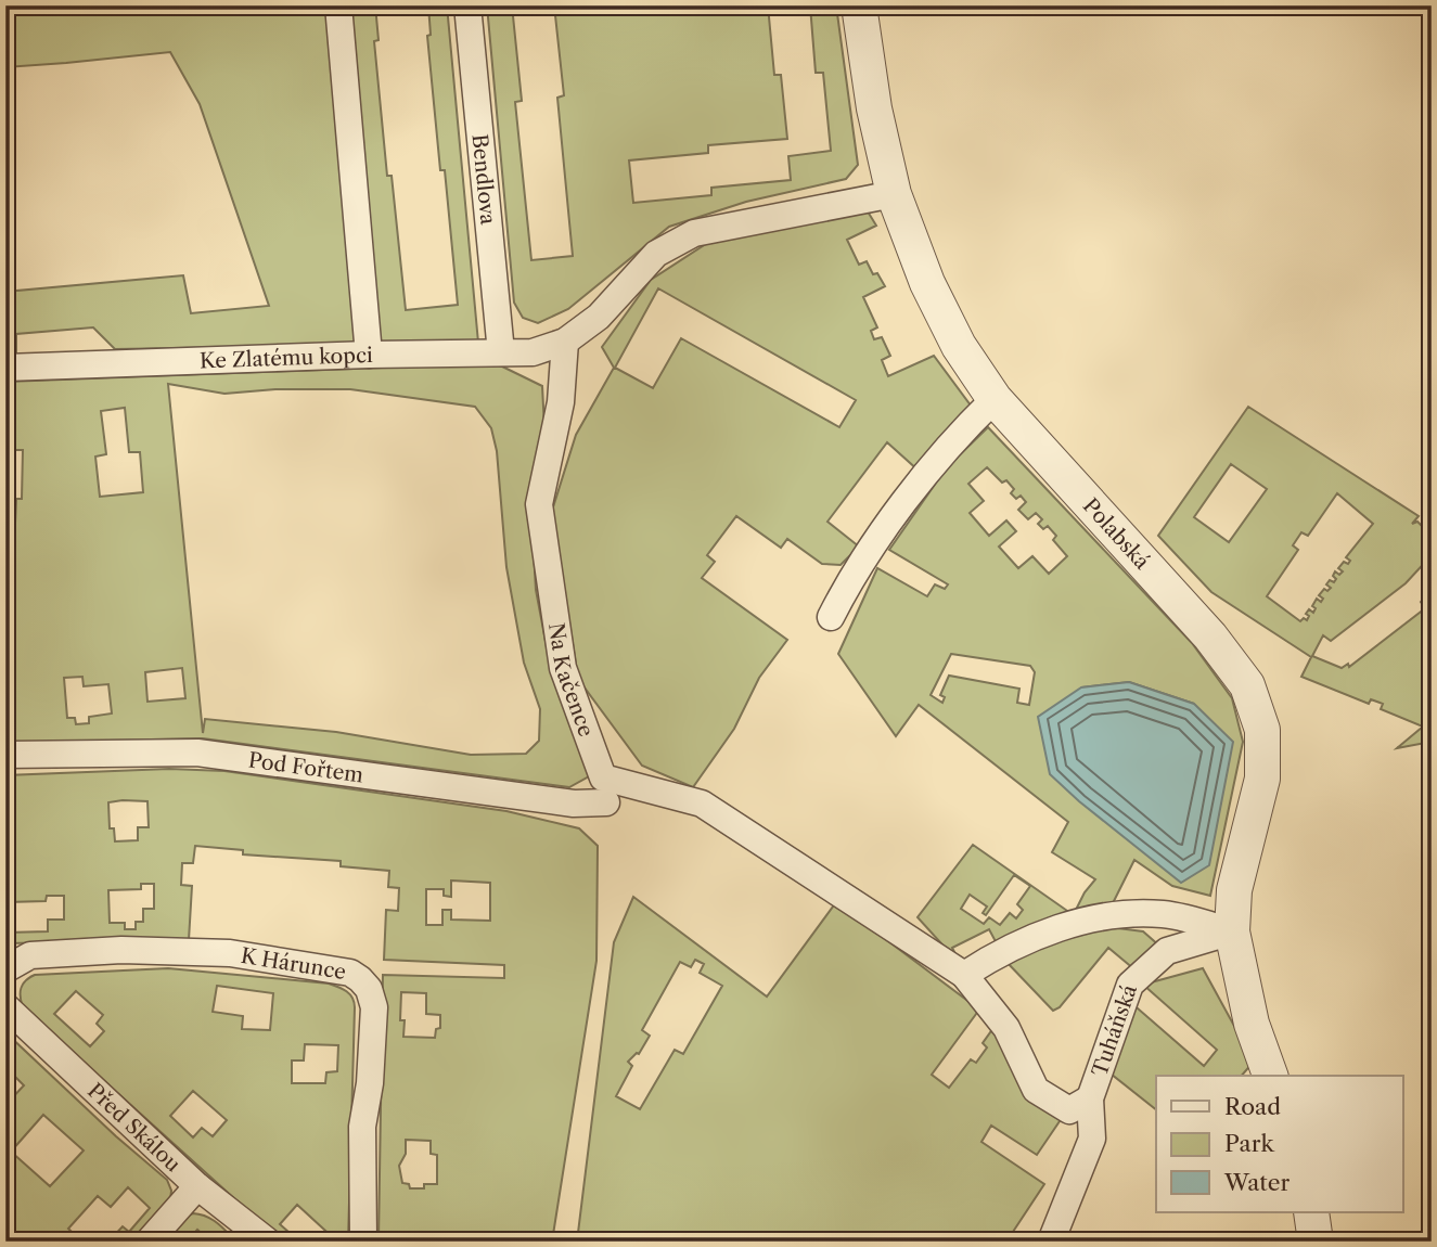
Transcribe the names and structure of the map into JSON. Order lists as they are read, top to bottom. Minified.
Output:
{"streets":{"street":["Bendlova","Ke Zlatému kopci","Polabská","Na Kačence","Pod Fořtem","K Hárunce","Tuháňská","Před Skálou"]},"crossings":[["Bendlova","Ke Zlatému kopci"],["Ke Zlatému kopci","Na Kačence"],["Polabská","Tuháňská"],["Na Kačence","Tuháňská"]],"legend":["Road","Park","Water"]}
